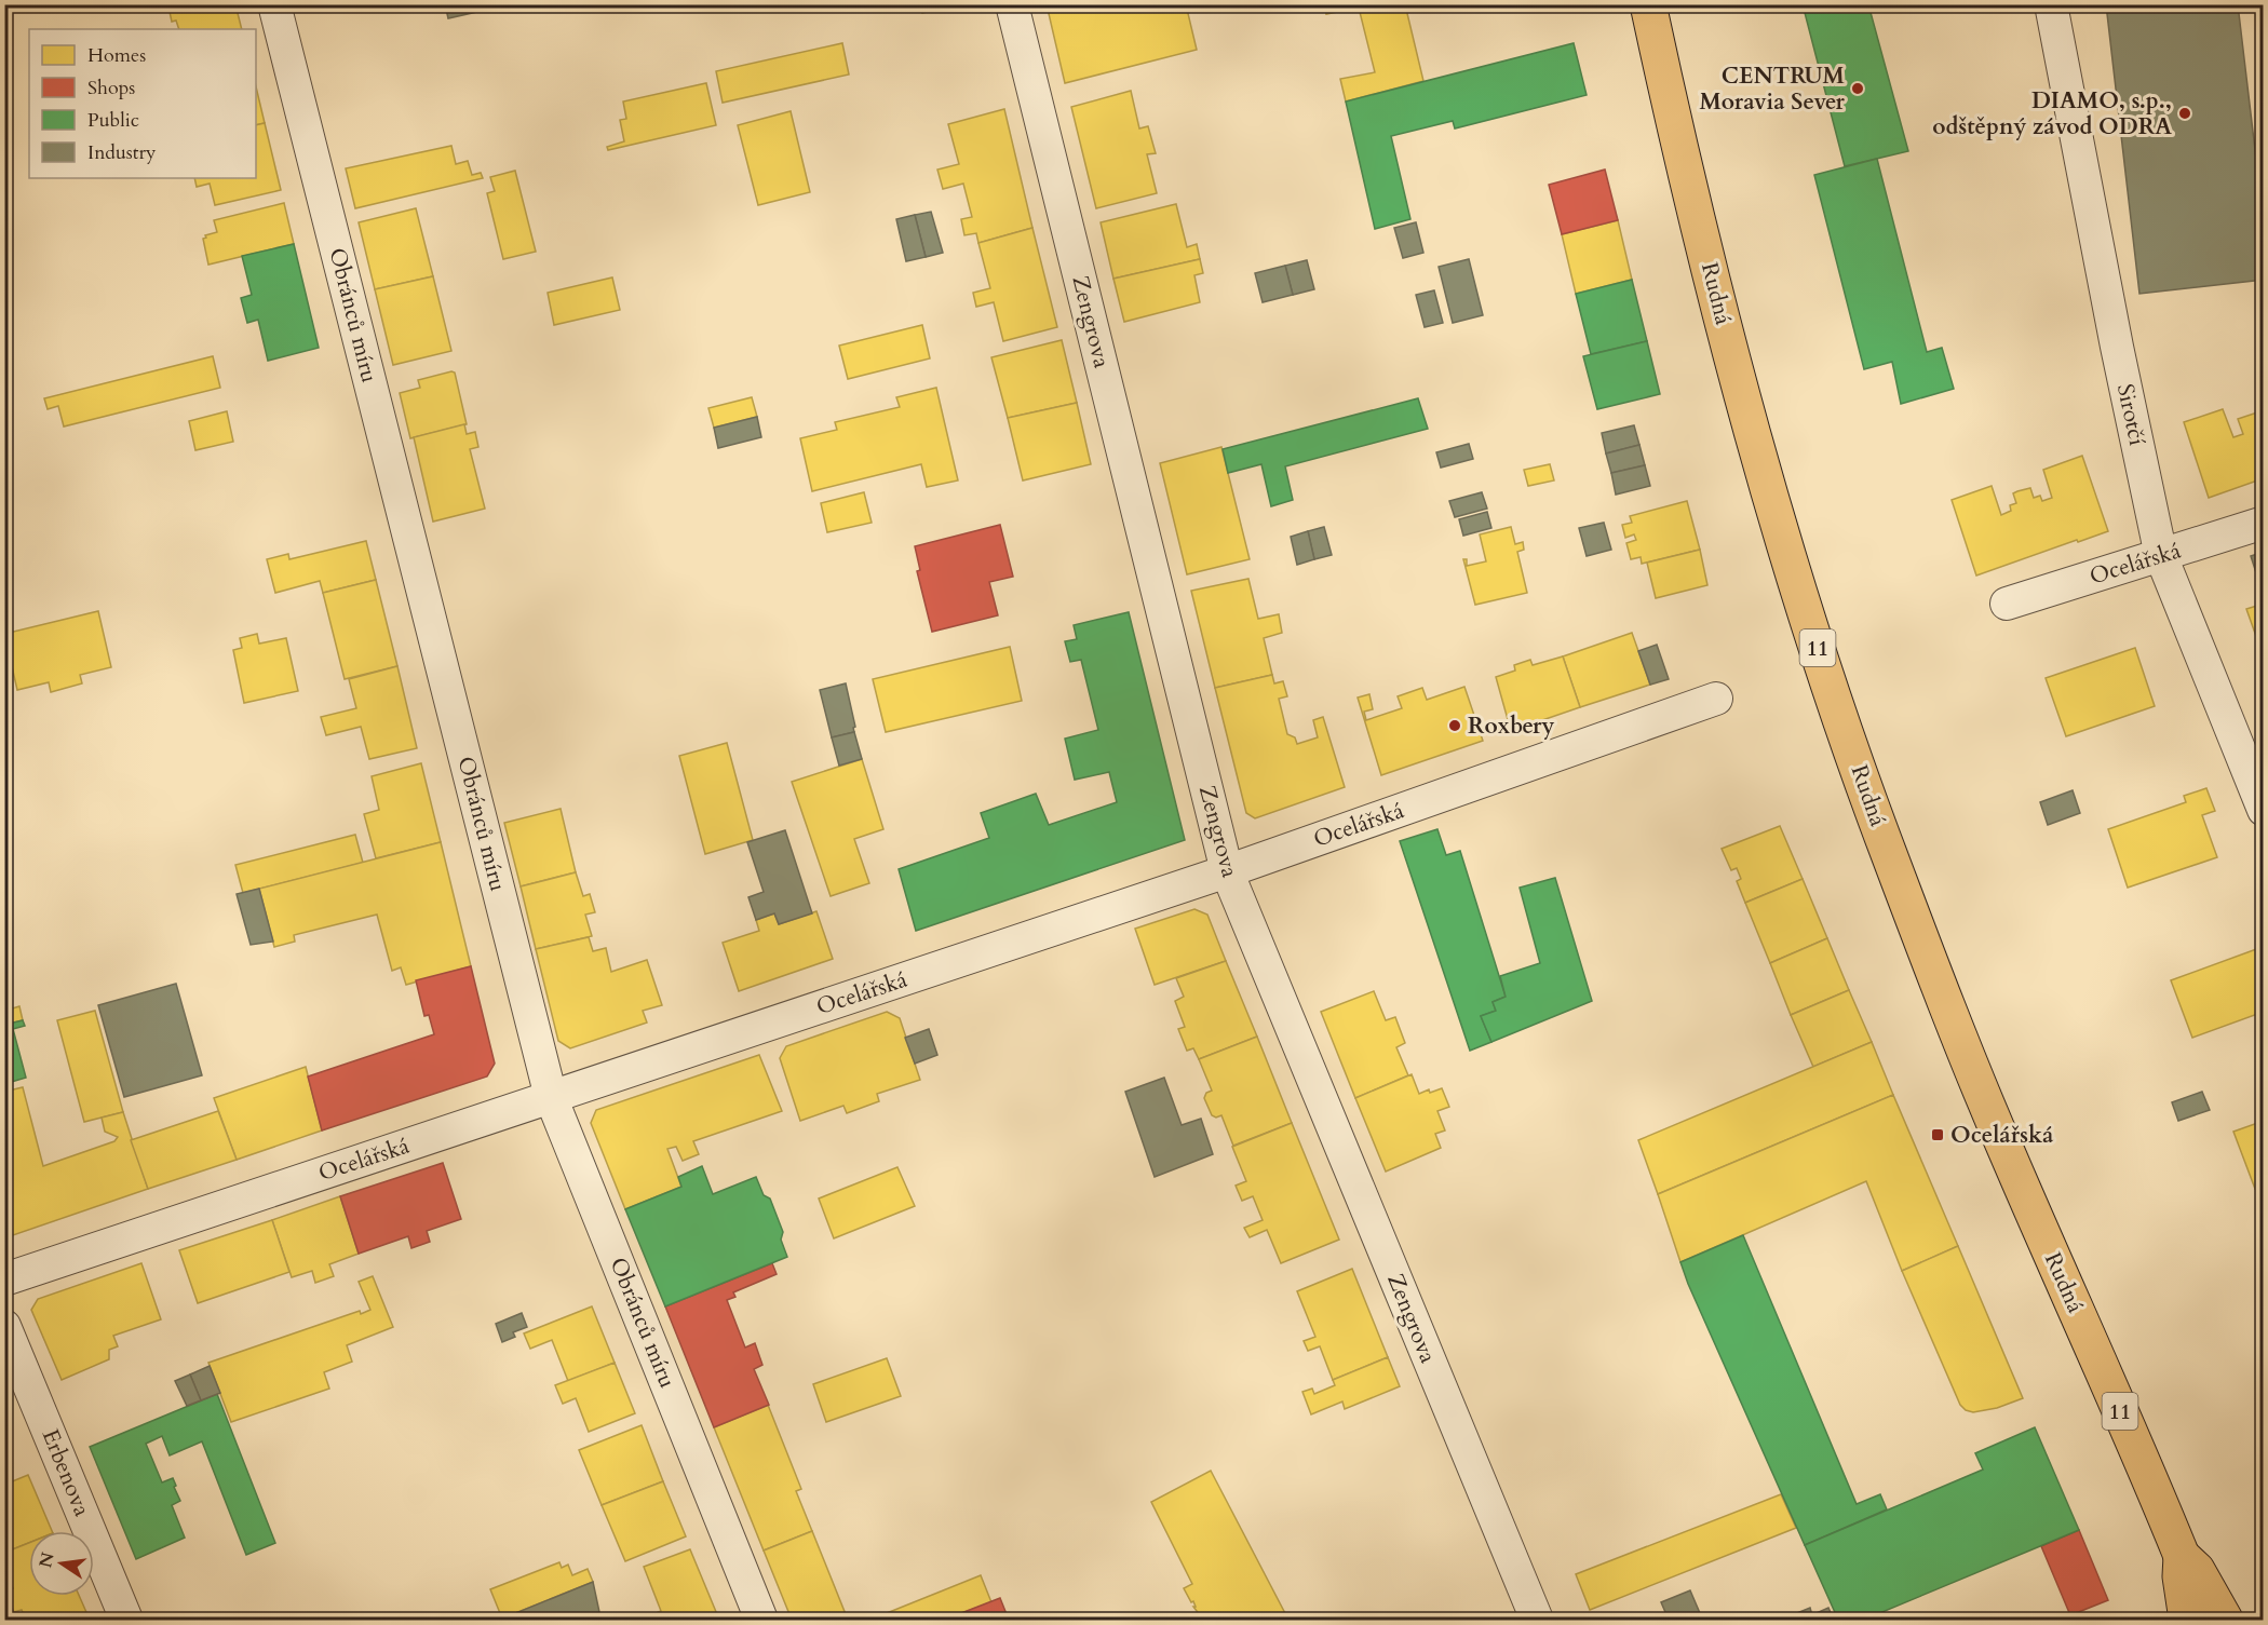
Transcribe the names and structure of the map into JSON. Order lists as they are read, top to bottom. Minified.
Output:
{"streets":{"main road":["Rudná","11"],"street":["Obránců míru","Zengrova","Sirotčí","Ocelářská","Erbenova"]},"crossings":[["Obránců míru","Ocelářská"],["Zengrova","Ocelářská"],["Sirotčí","Ocelářská"]],"places":{"other":["CENTRUM Moravia Sever","DIAMO, s.p., odštěpný závod ODRA","Roxbery"],"transit":["Ocelářská"]},"legend":["Homes","Shops","Public","Industry"],"north":"left"}
